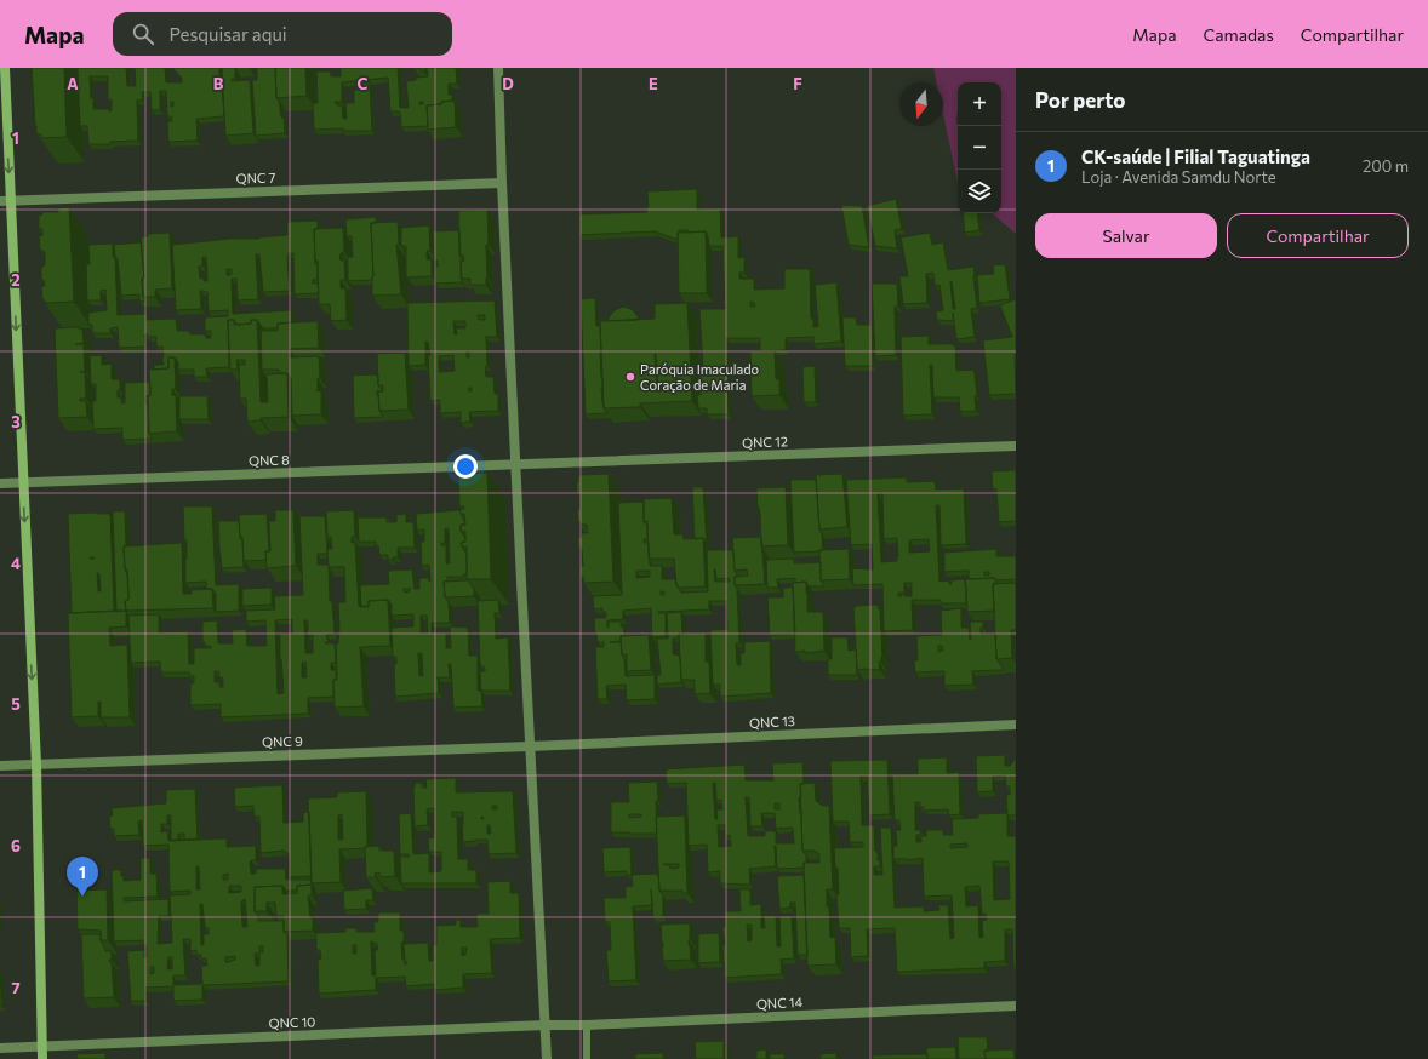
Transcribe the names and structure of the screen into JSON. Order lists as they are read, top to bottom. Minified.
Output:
{"streets":{"street":["QNC 7","QNC 12","QNC 8","QNC 13","QNC 9","QNC 14","QNC 10"]},"crossings":[["QNC 12","QNC 8"],["QNC 13","QNC 9"],["QNC 14","QNC 10"]],"places":["Paróquia Imaculado Coração de Maria"],"north":"bottom","page":{"header":"Mapa","search":"Pesquisar aqui","nav":["Mapa","Camadas","Compartilhar"],"heading":"Por perto","map_buttons":["+","−"],"list":[{"mark":"1","name":"CK-saúde | Filial Taguatinga","note":"Loja · Avenida Samdu Norte","value":"200 m"}],"buttons":["Salvar","Compartilhar"],"pins":"1"},"grid":{"columns":["A","B","C","D","E","F"],"rows":["1","2","3","4","5","6","7"]}}
